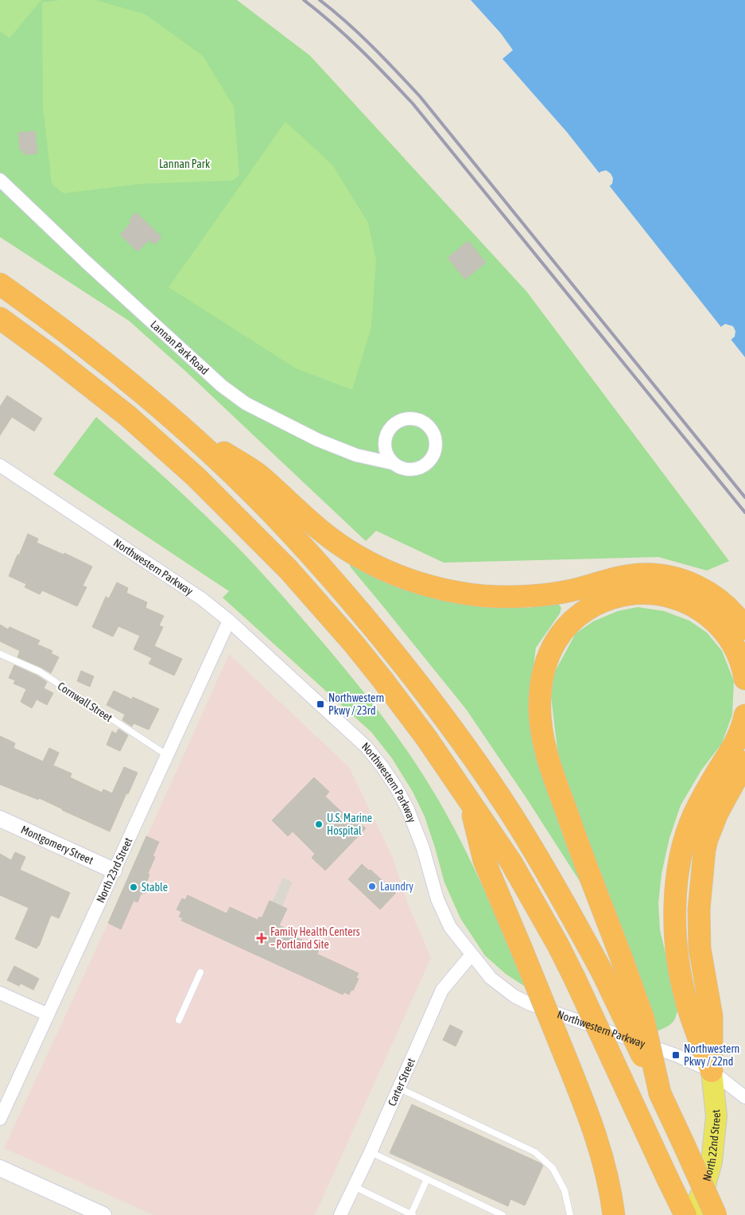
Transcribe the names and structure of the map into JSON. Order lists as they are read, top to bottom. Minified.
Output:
{"streets":{"main road":["North 22nd Street"],"street":["Lannan Park Road","Northwestern Parkway","Montgomery Street","North 23rd Street","Carter Street"],"lane":["Cornwall Street"]},"crossings":[["Northwestern Parkway","North 23rd Street"],["Northwestern Parkway","Carter Street"],["Northwestern Parkway","North 22nd Street"],["Cornwall Street","North 23rd Street"],["Montgomery Street","North 23rd Street"]],"parks":["Lannan Park"],"places":{"transit":["Northwestern Pkwy / 23rd","Northwestern Pkwy / 22nd"],"other":["U.S. Marine Hospital","Laundry","Stable"],"health":["Family Health Centers – Portland Site"]}}
